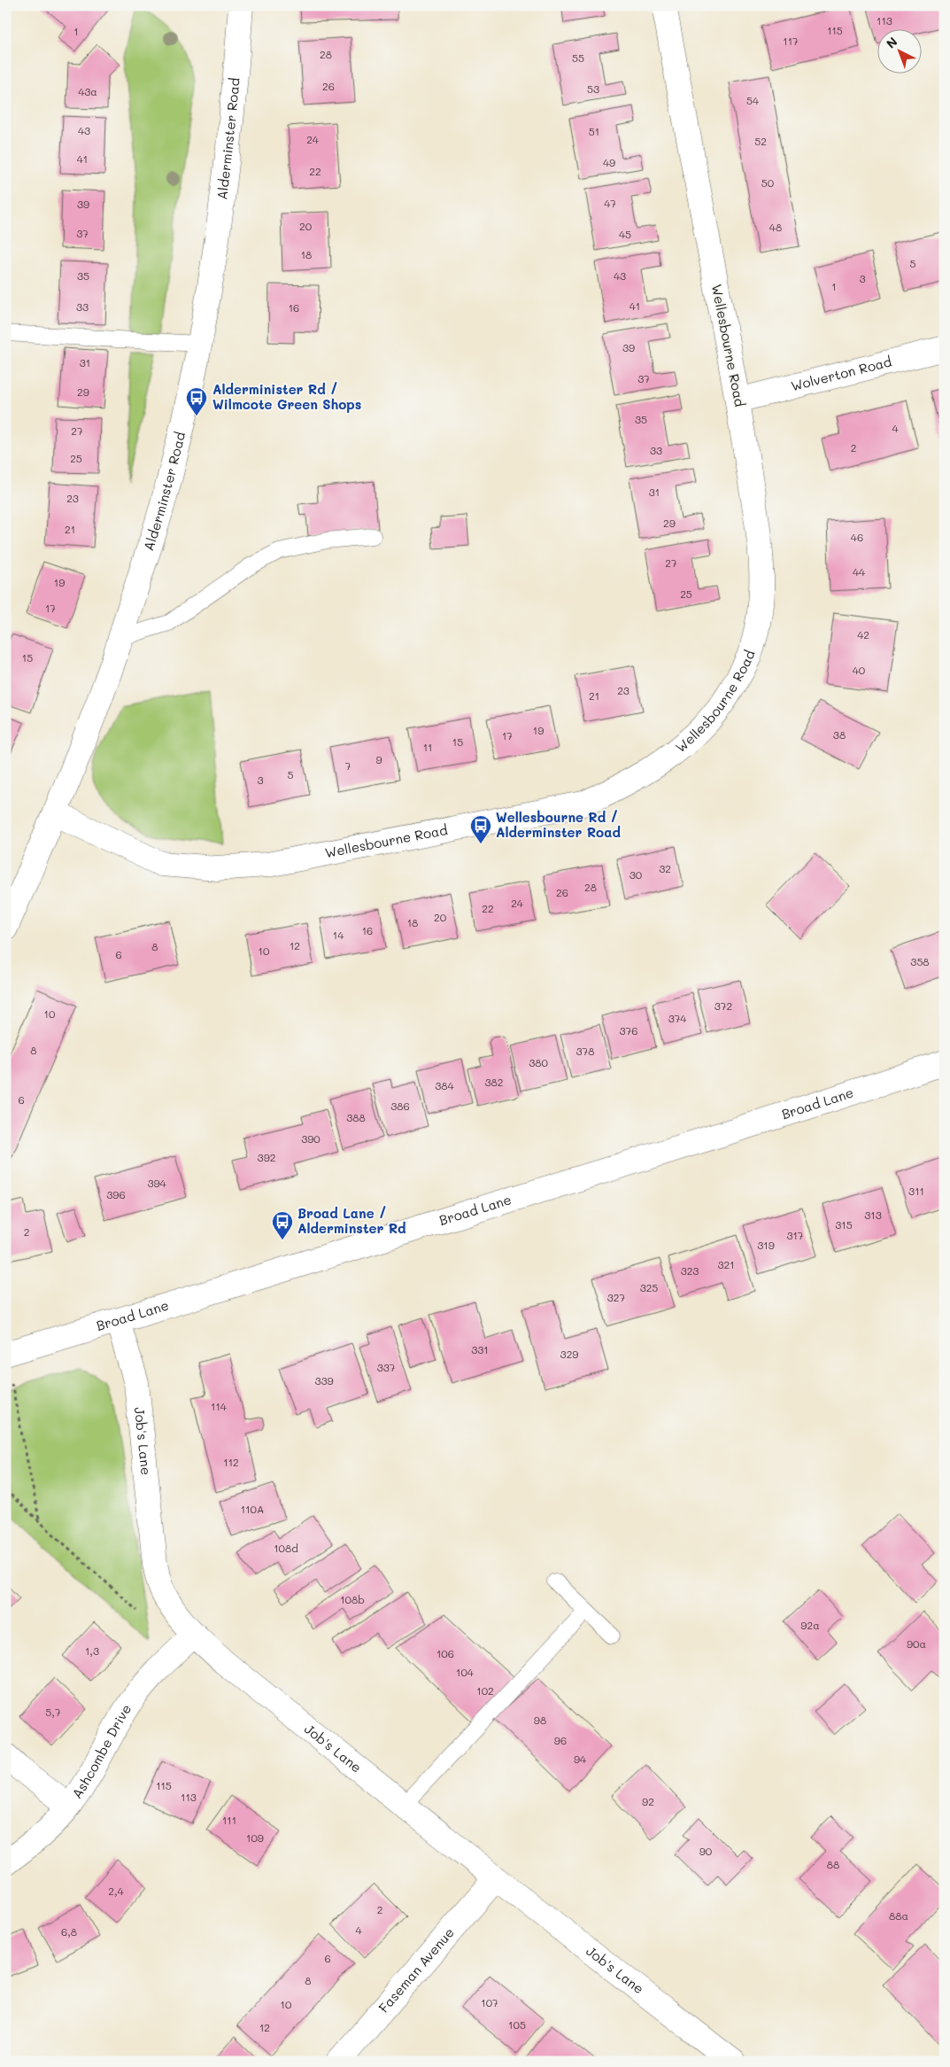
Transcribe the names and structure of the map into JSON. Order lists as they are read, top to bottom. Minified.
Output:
{"streets":{"street":["Alderminster Road","Wellesbourne Road","Wolverton Road","Broad Lane","Job's Lane","Ashcombe Drive","Faseman Avenue"]},"crossings":[["Alderminster Road","Wellesbourne Road"],["Wellesbourne Road","Wolverton Road"],["Broad Lane","Job's Lane"],["Job's Lane","Ashcombe Drive"],["Job's Lane","Faseman Avenue"]],"places":{"bus stop":["Alderminister Rd / Wilmcote Green Shops","Wellesbourne Rd / Alderminster Road","Broad Lane / Alderminster Rd"]},"house_numbers":["113","115","1","117","28","55","26","53","43a","54","43","51","24","52","41","49","22","50","47","39","20","48","37","45","18","5","35","43","3","1","41","33","16","39","31","37","29","35","4","27","2","33","25","31","23","29","21","46","27","44","19","25","17","42","15","40","23","21","19","38","17","15","11","9","7","5","3","32","30","28","26","24","22","20","18","16","14","12","8","10","6","358","372","10","374","376","8","378","380","382","384","6","386","388","390","392","394","311","396","313","315","2","317","319","321","323","325","327","331","329","337","339","114","112","110A","108d","108b","92a","90a","1,3","106","104","102","5,7","98","96","94","115","113","92","111","109","90","88","2,4","2","88a","4","6,8","6","8","107","10","105","12"],"north":"top left"}
